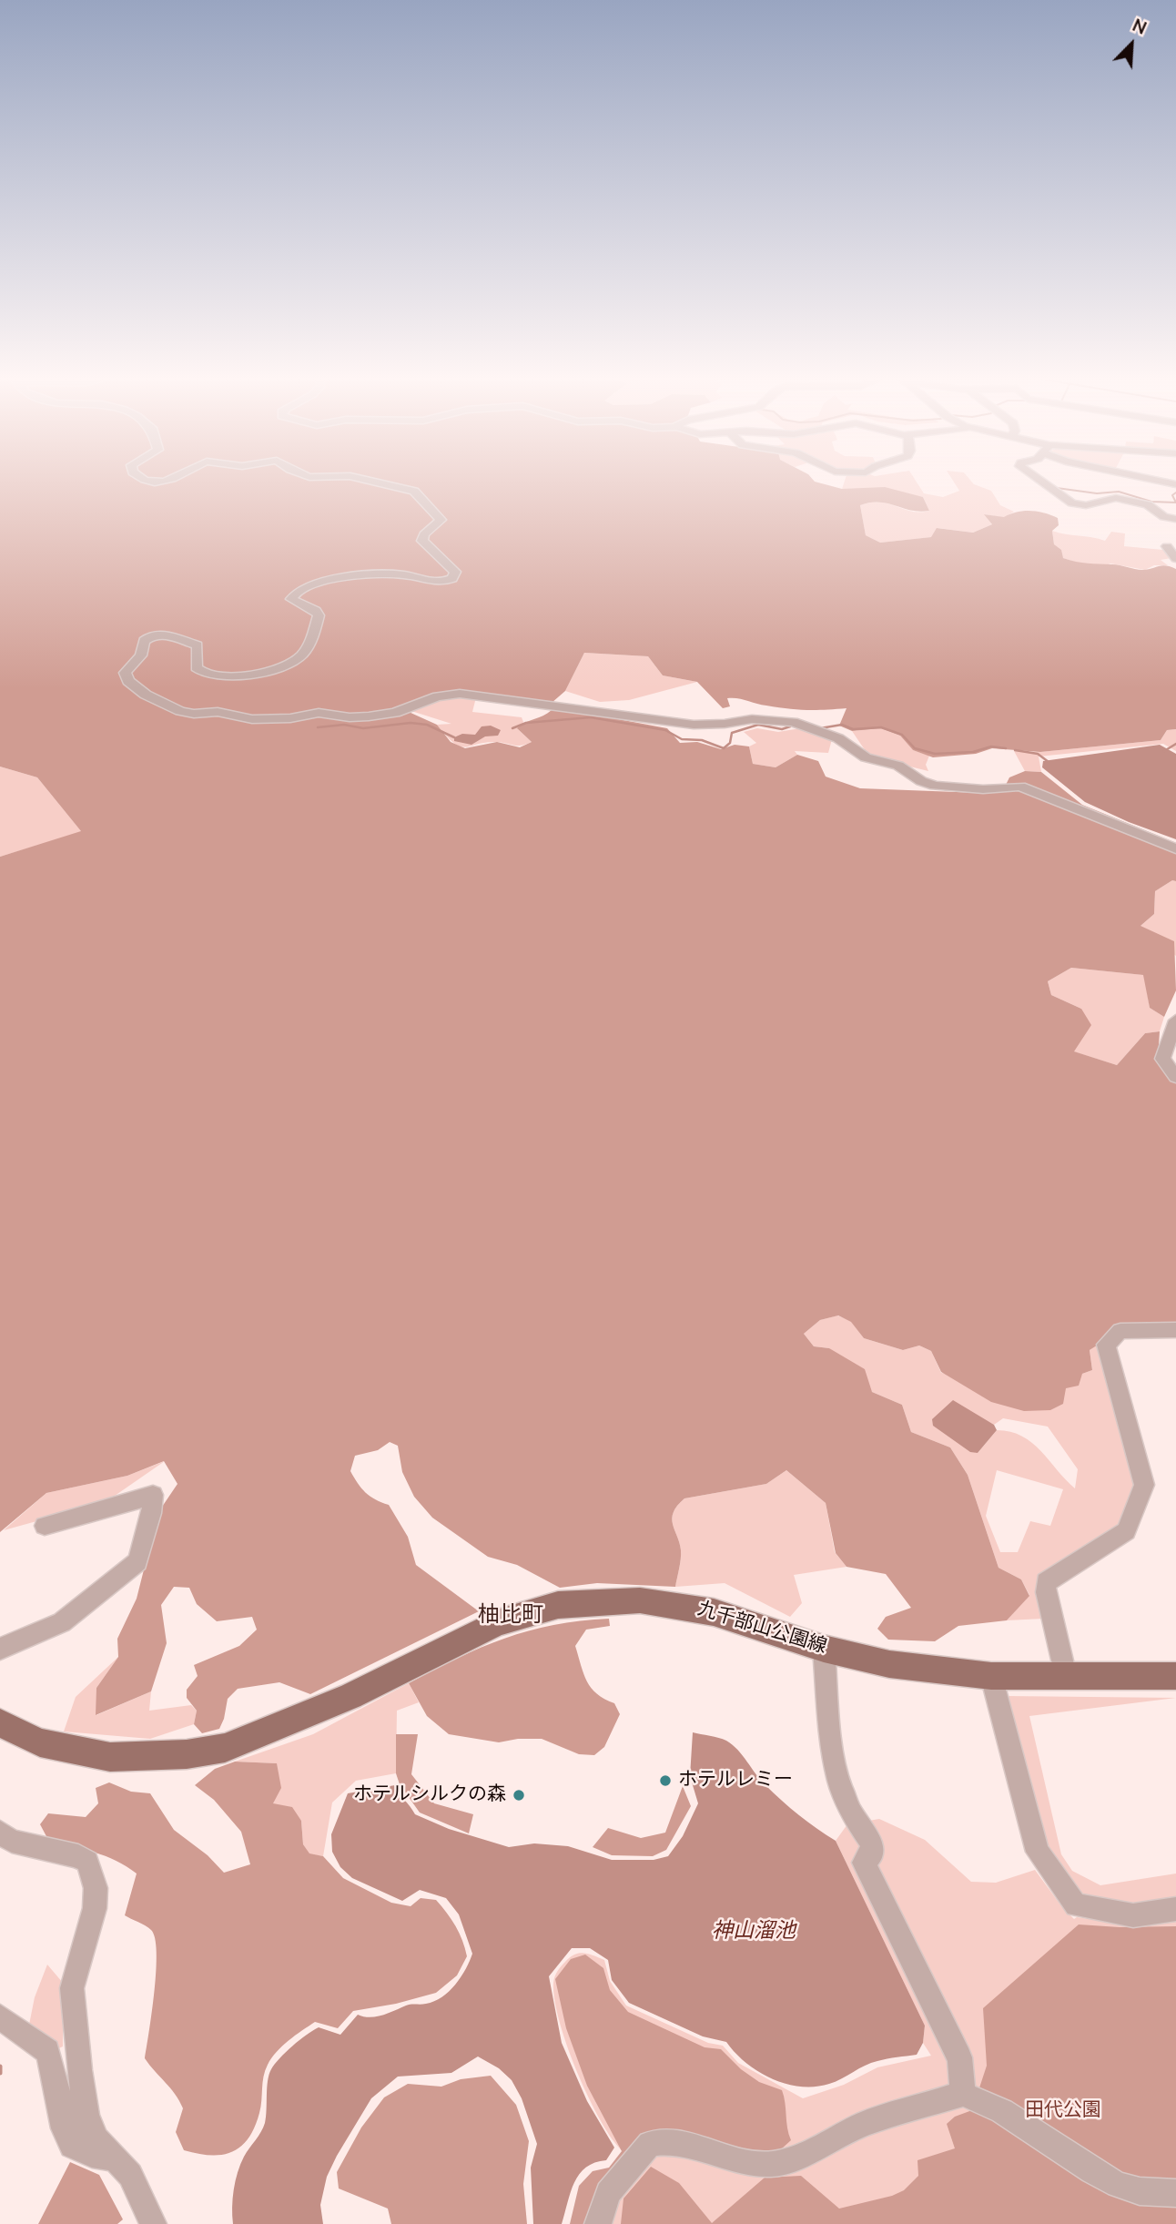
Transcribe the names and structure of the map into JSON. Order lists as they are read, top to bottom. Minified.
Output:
{"streets":{"main road":["九千部山公園線"]},"districts":["柚比町"],"water":["神山溜池"],"parks":["田代公園"],"places":["ホテルレミー","ホテルシルクの森"],"north":"top right"}
